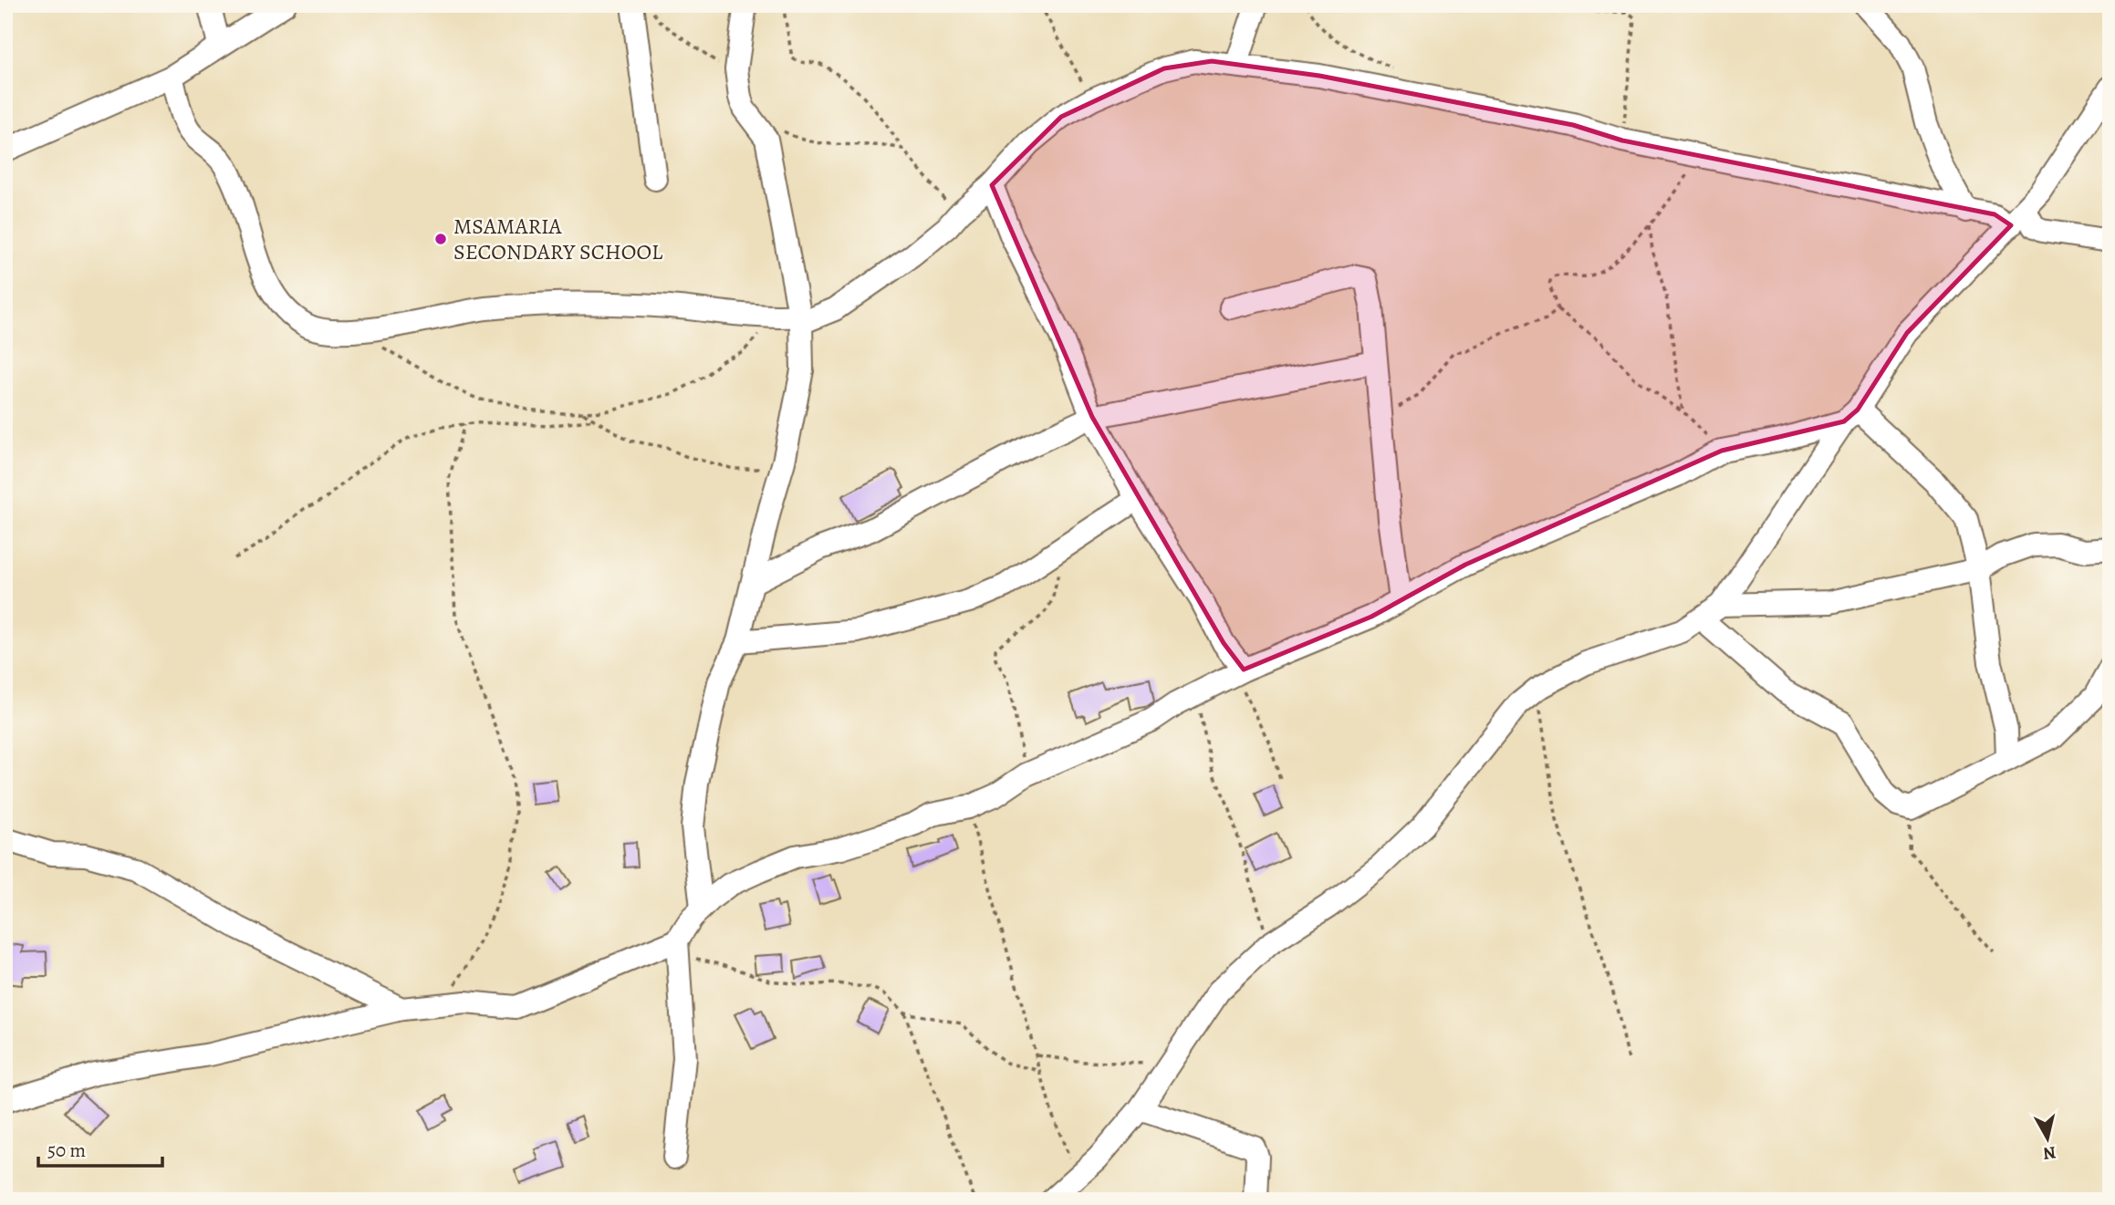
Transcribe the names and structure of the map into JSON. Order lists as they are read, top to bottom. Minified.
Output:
{"places":["MSAMARIA SECONDARY SCHOOL"],"scale_bar":"50 m","north":"bottom"}
